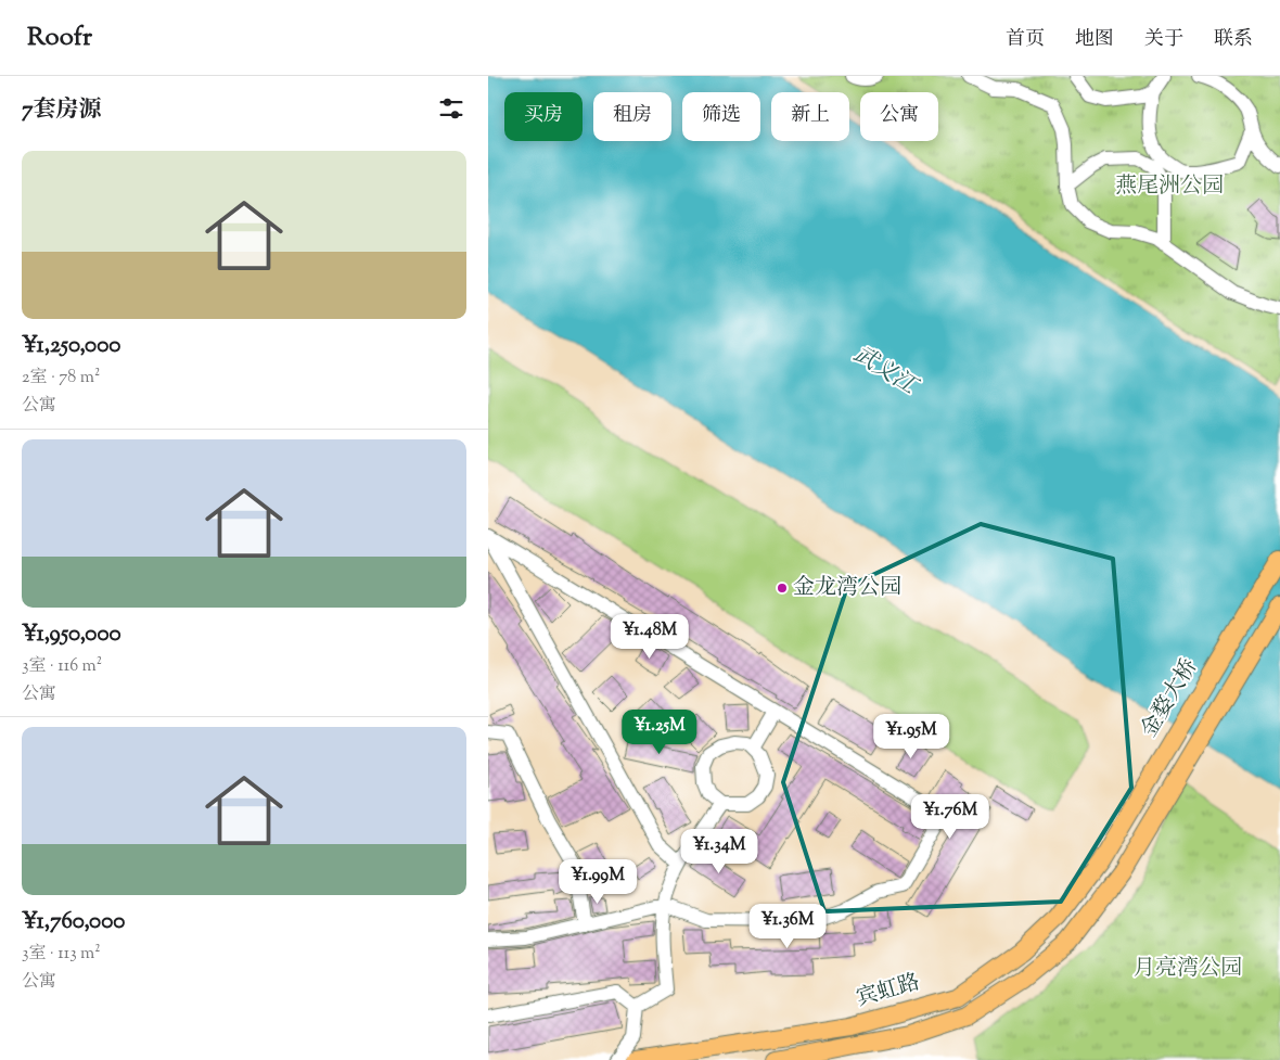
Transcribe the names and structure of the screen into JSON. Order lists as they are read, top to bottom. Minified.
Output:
{"streets":{"main road":["金婺大桥","宾虹路"]},"crossings":[["金婺大桥","宾虹路"]],"water":["武义江"],"parks":["燕尾洲公园","月亮湾公园"],"places":["金龙湾公园"],"page":{"header":"Roofr","nav":["首页","地图","关于","联系"],"heading":"7套房源","chip":["买房","租房","筛选","新上","公寓"],"list":[{"name":"¥1,250,000","note":"2室 · 78 m² · 公寓"},{"name":"¥1,950,000","note":"3室 · 116 m² · 公寓"},{"name":"¥1,760,000","note":"3室 · 113 m² · 公寓"}],"price":["¥1.48M","¥1.25M","¥1.95M","¥1.76M","¥1.34M","¥1.99M","¥1.36M"]}}
